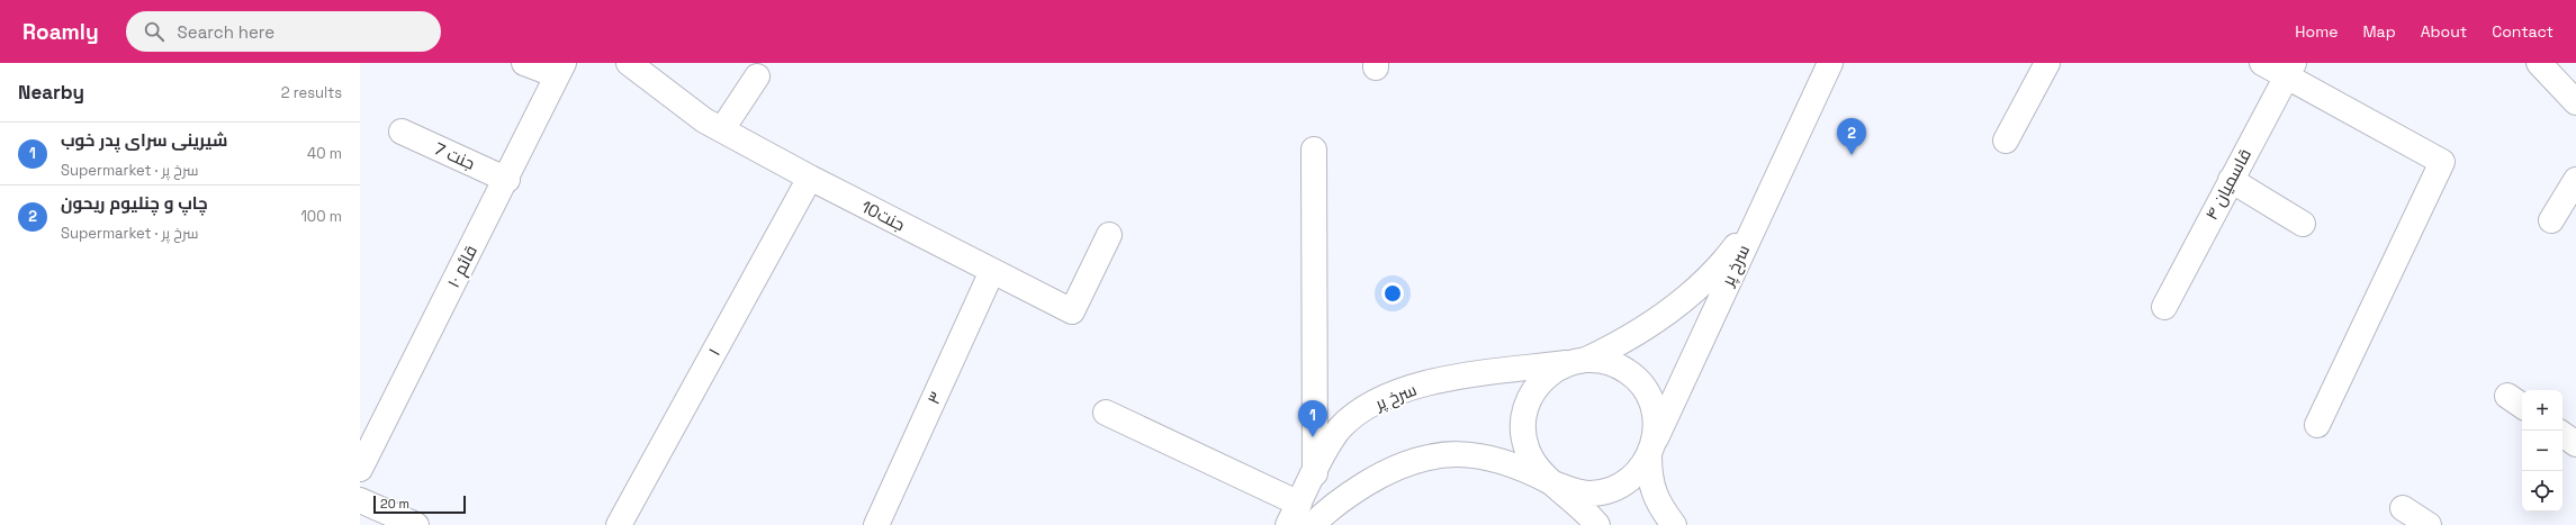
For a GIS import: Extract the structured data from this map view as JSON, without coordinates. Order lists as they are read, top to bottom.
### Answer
{
  "streets": {
    "street": [
      "جنت 7",
      "قاسمیان ۴",
      "جنت10",
      "سرخ پر",
      "قائم ۱۰",
      "۱",
      "۳"
    ]
  },
  "crossings": [
    ["جنت 7", "قائم ۱۰"],
    ["جنت10", "۱"],
    ["جنت10", "۳"]
  ],
  "scale_bar": "20 m",
  "page": {
    "header": "Roamly",
    "search": "Search here",
    "nav": [
      "Home",
      "Map",
      "About",
      "Contact"
    ],
    "heading": ["Nearby", "2 results"],
    "pins": ["2", "1"],
    "list": [
      {
        "mark": "1",
        "name": "شیرینی سرای پدر خوب",
        "note": "Supermarket · سرخ پر",
        "value": "40 m"
      },
      {
        "mark": "2",
        "name": "چاپ و چنلیوم ریحون",
        "note": "Supermarket · سرخ پر",
        "value": "100 m"
      }
    ],
    "map_buttons": ["+", "−"],
    "scale": "20 m"
  }
}
